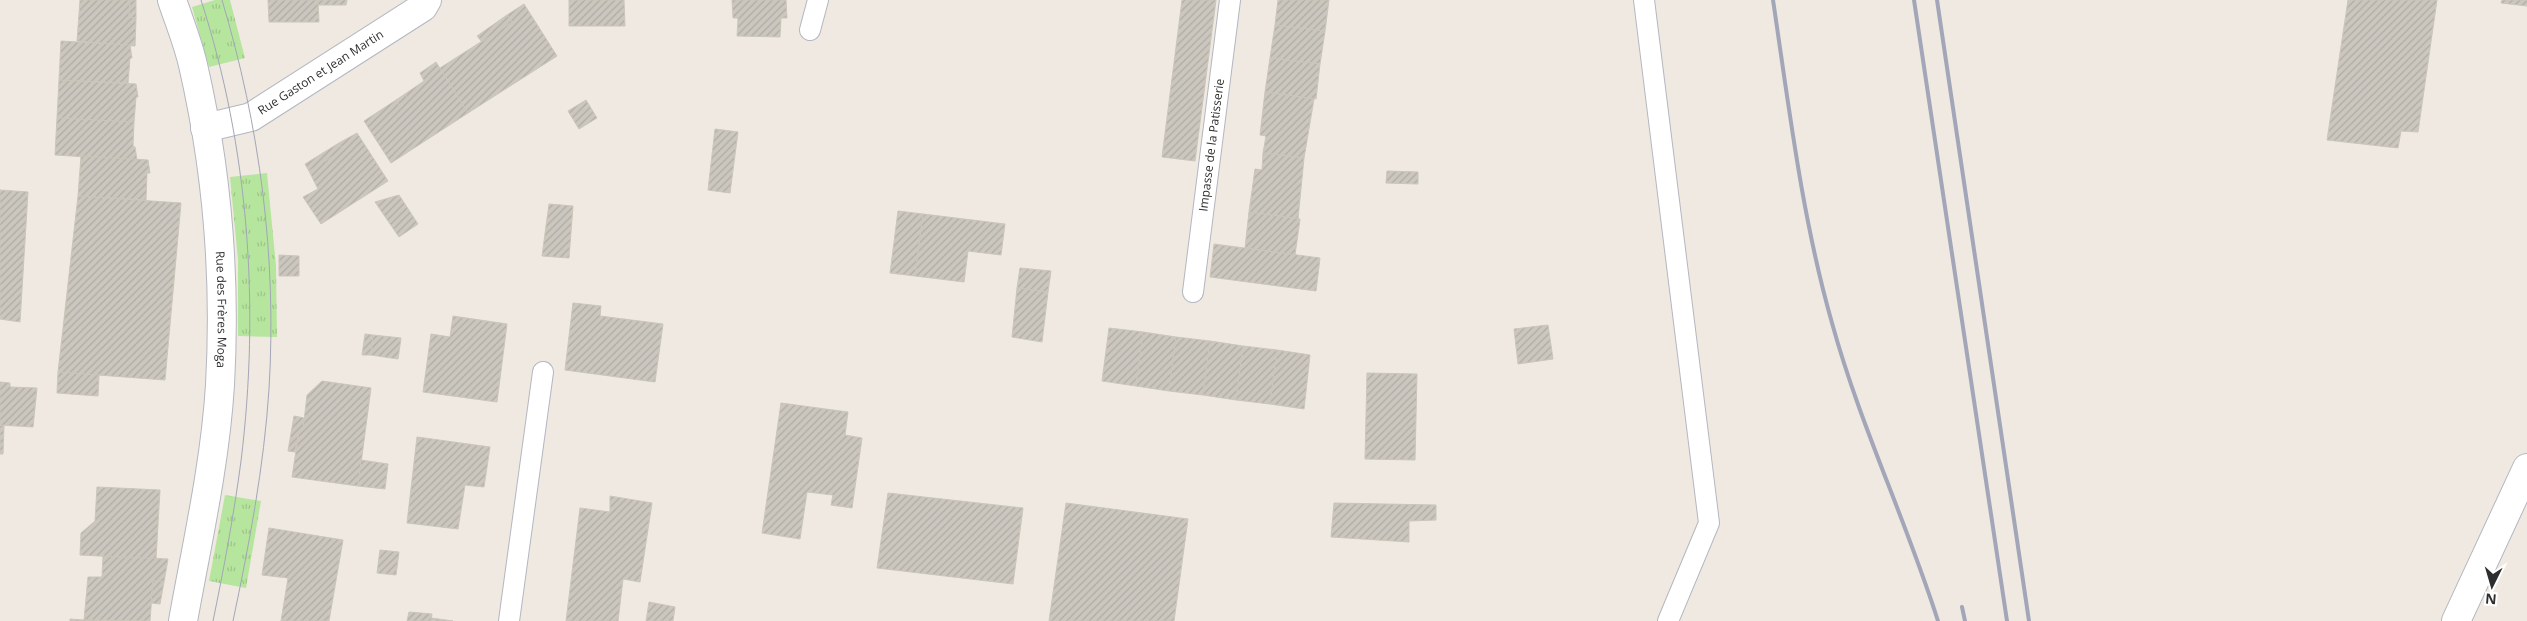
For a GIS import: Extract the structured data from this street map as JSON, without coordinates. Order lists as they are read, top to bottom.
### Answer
{
  "streets": {
    "street": ["Rue Gaston et Jean Martin", "Rue des Frères Moga"],
    "lane": ["Impasse de la Patisserie"]
  },
  "crossings": [
    ["Rue Gaston et Jean Martin", "Rue des Frères Moga"]
  ],
  "north": "bottom"
}
